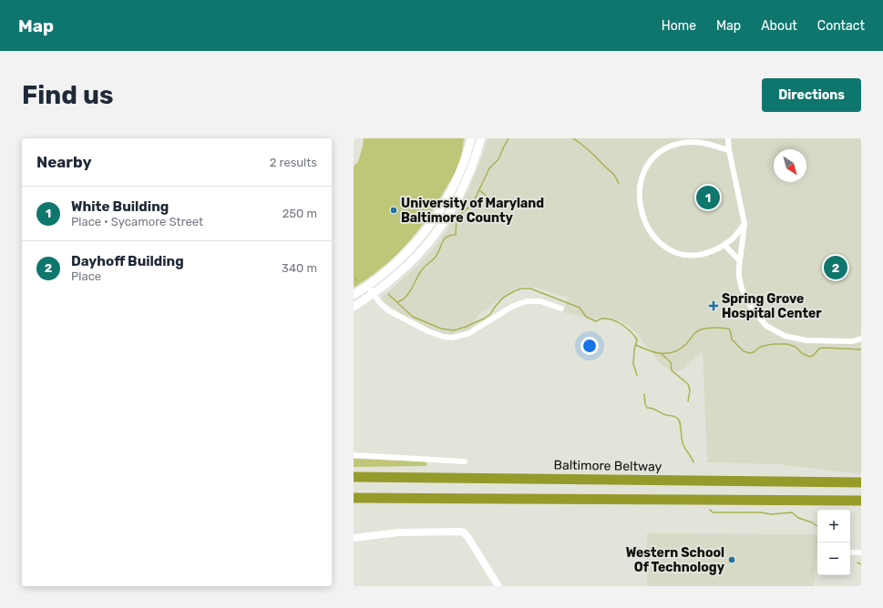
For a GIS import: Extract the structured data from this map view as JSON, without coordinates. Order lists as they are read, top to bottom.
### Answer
{
  "streets": {
    "highway": ["Baltimore Beltway"]
  },
  "places": {
    "other": ["University of Maryland Baltimore County", "Western School Of Technology"],
    "health": ["Spring Grove Hospital Center"]
  },
  "north": "bottom right",
  "page": {
    "header": "Map",
    "nav": [
      "Home",
      "Map",
      "About",
      "Contact"
    ],
    "buttons": "Directions",
    "title": "Find us",
    "heading": ["Nearby", "2 results"],
    "pins": ["1", "2"],
    "list": [
      {
        "mark": "1",
        "name": "White Building",
        "note": "Place · Sycamore Street",
        "value": "250 m"
      },
      {
        "mark": "2",
        "name": "Dayhoff Building",
        "note": "Place",
        "value": "340 m"
      }
    ],
    "map_buttons": ["+", "−"]
  }
}
